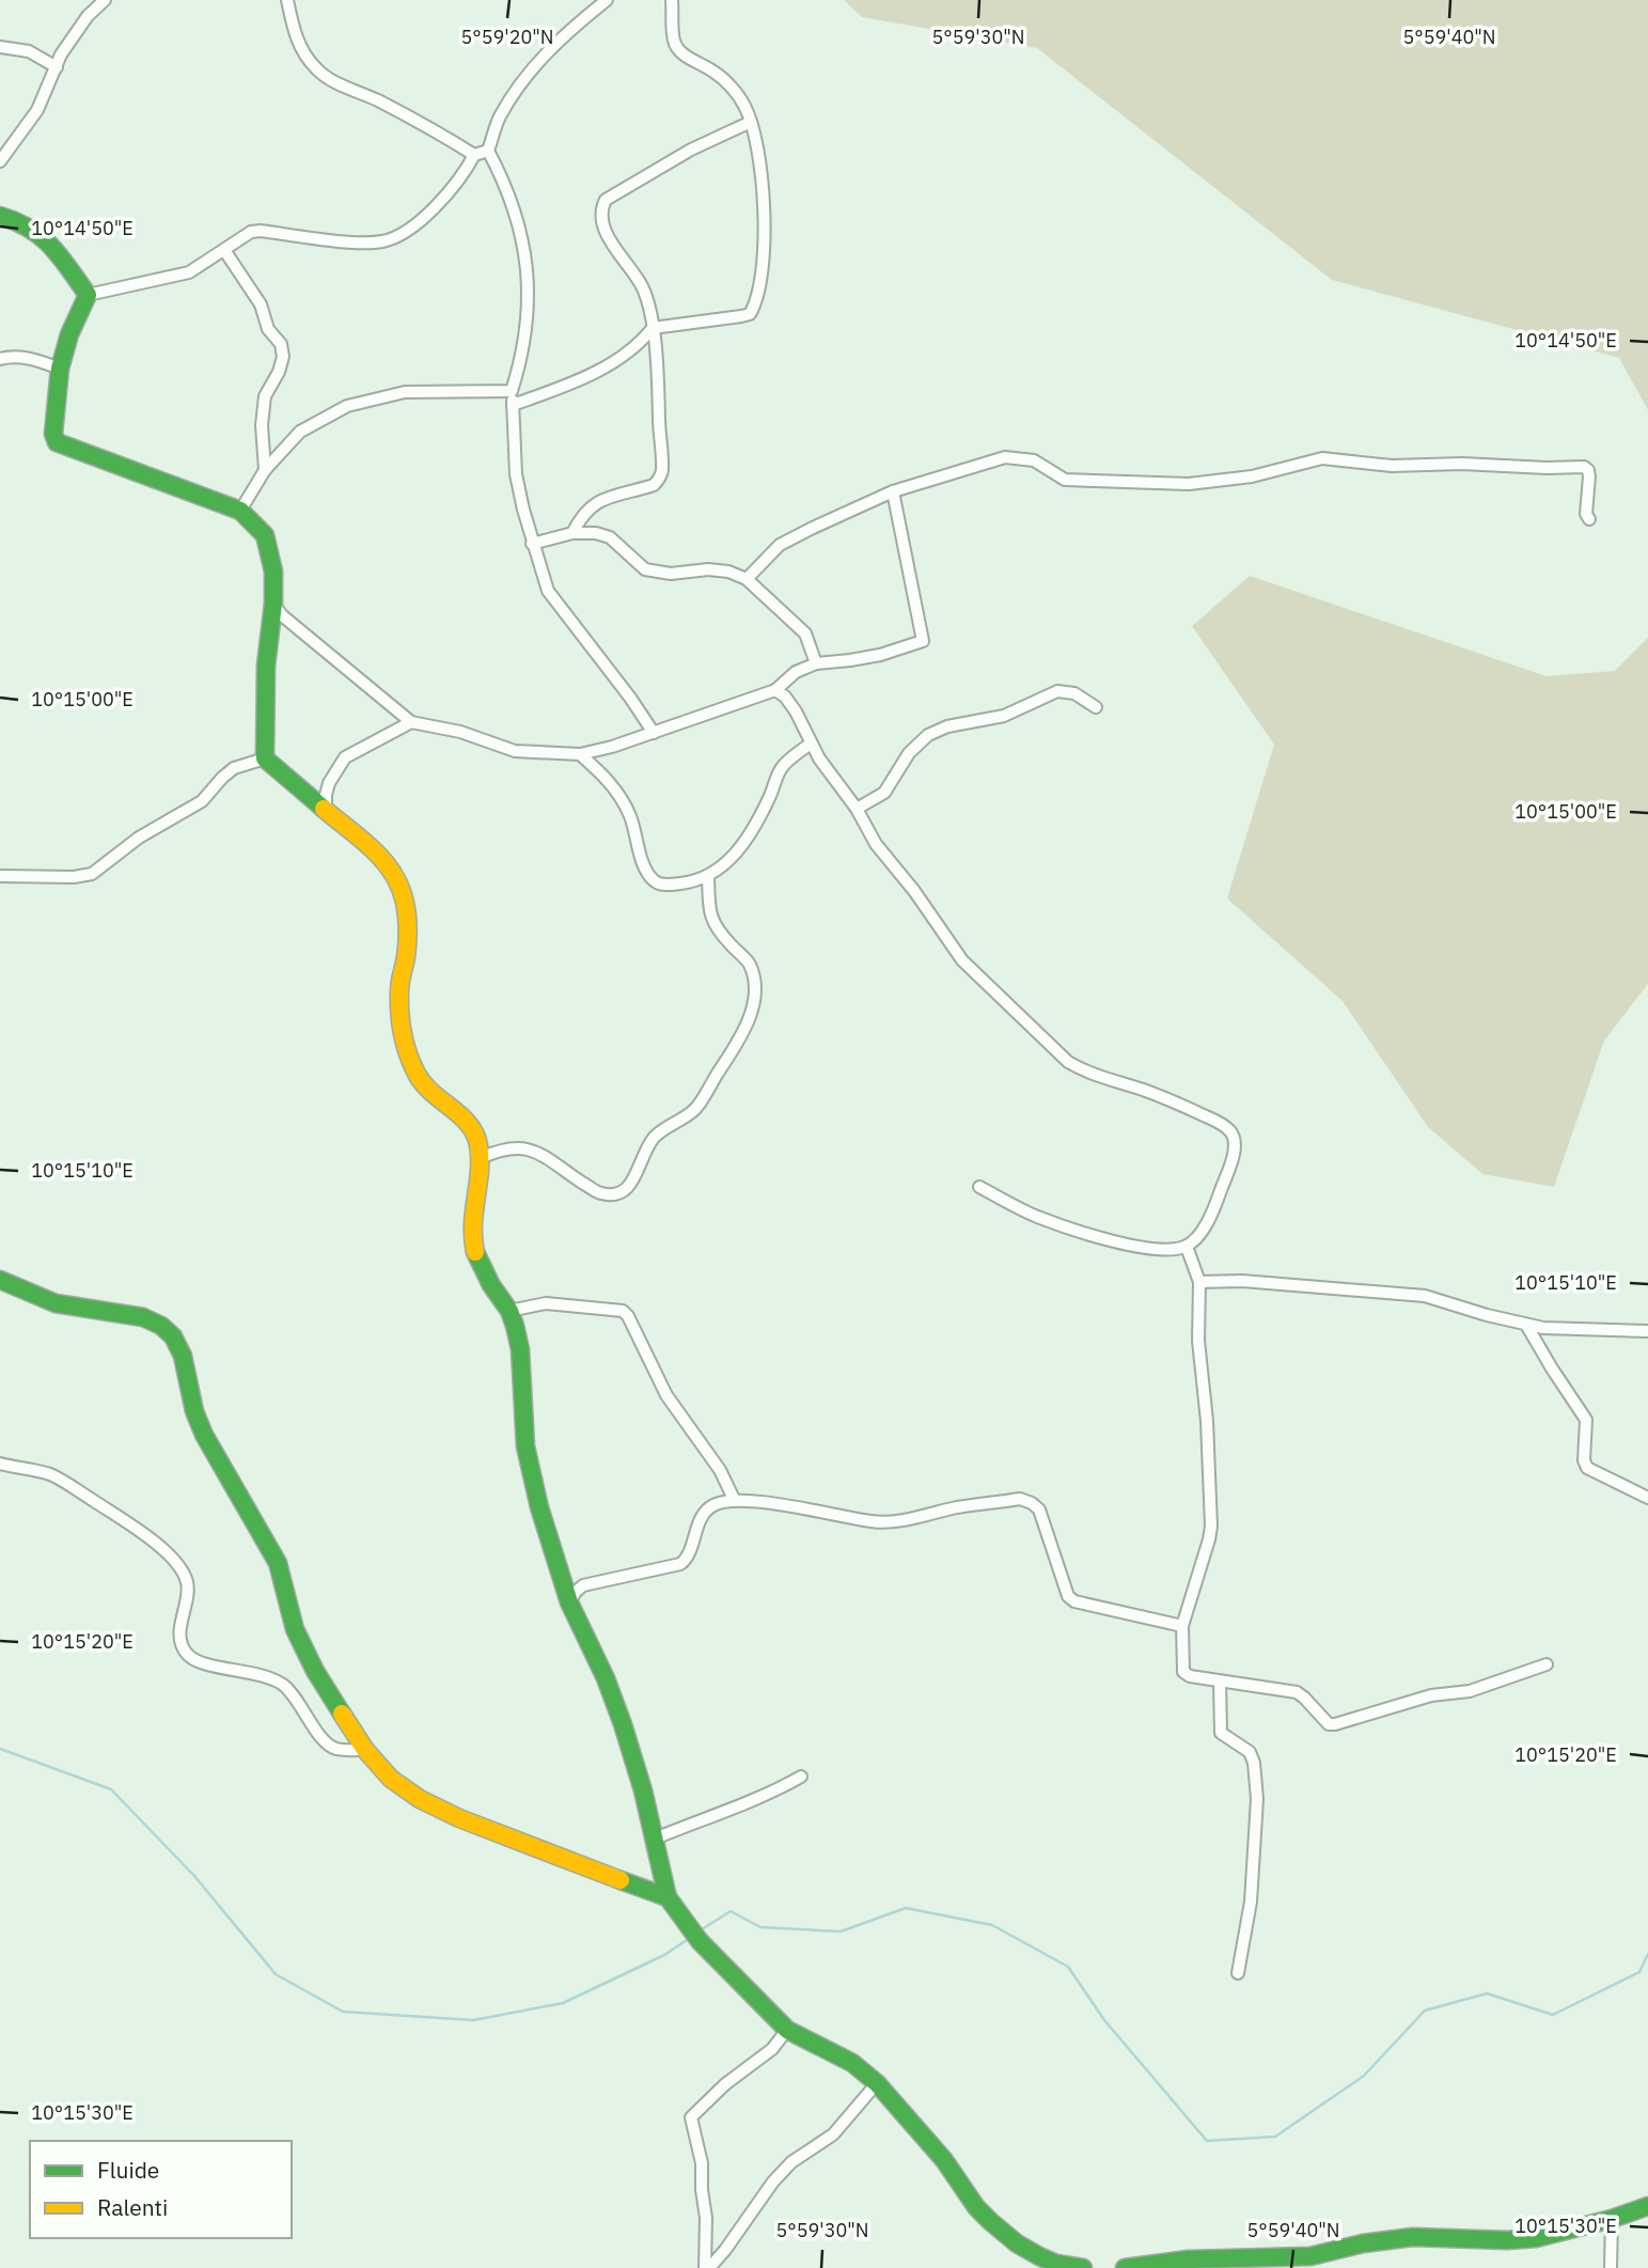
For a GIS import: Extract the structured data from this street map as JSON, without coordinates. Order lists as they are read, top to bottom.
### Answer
{
  "legend": ["Fluide", "Ralenti"],
  "coordinates": [
    "5°59'20\"N",
    "5°59'30\"N",
    "5°59'40\"N",
    "10°14'50\"E",
    "10°15'00\"E",
    "10°15'10\"E",
    "10°15'20\"E",
    "10°15'30\"E"
  ]
}
